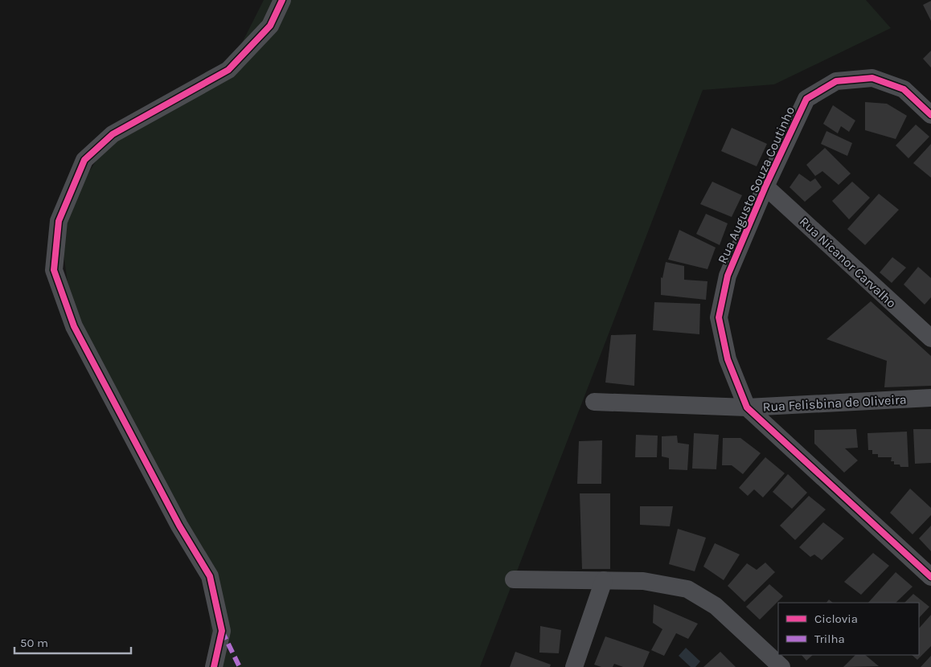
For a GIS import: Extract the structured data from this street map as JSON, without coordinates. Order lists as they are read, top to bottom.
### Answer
{
  "streets": {
    "street": ["Rua Augusto Souza Coutinho", "Rua Nicanor Carvalho", "Rua Felisbina de Oliveira"]
  },
  "crossings": [
    ["Rua Augusto Souza Coutinho", "Rua Nicanor Carvalho"],
    ["Rua Augusto Souza Coutinho", "Rua Felisbina de Oliveira"]
  ],
  "legend": ["Ciclovia", "Trilha"],
  "scale_bar": "50 m"
}
